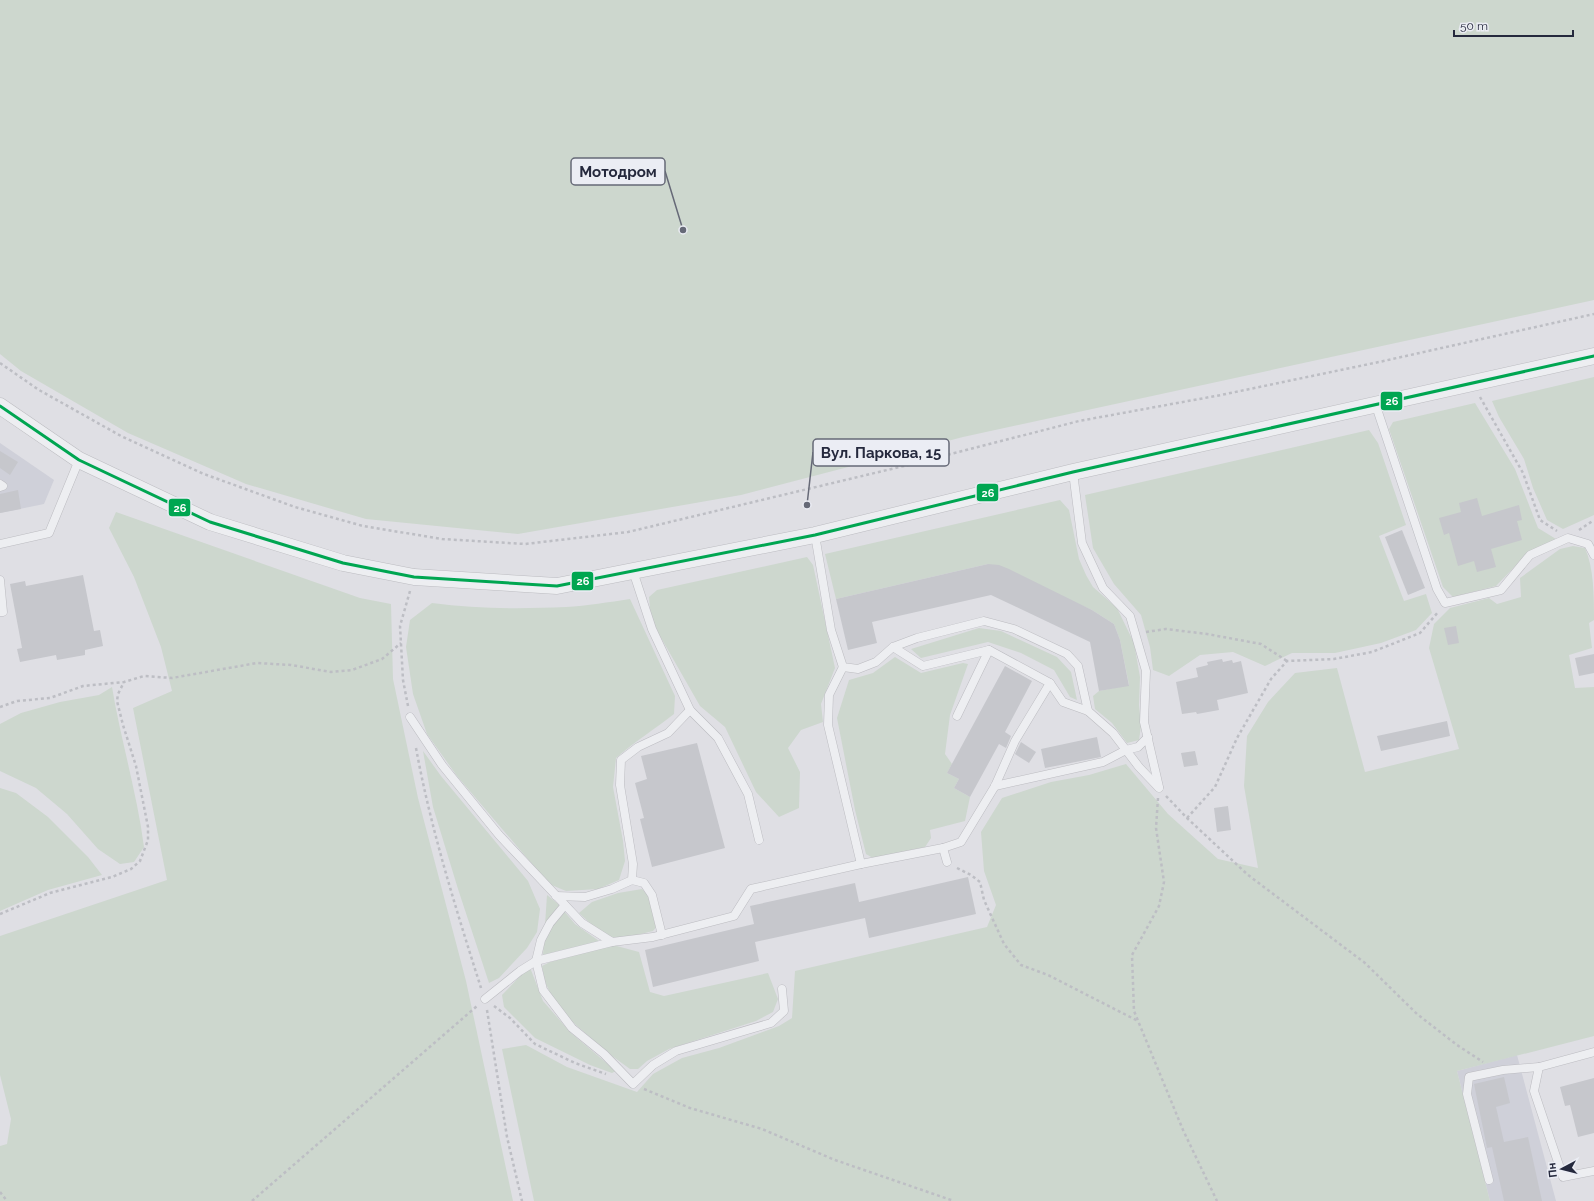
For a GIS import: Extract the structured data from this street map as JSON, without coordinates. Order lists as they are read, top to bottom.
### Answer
{
  "places": ["Мотодром", "Вул. Паркова, 15"],
  "lines": ["transit line 26"],
  "scale_bar": "50 m",
  "north": "left"
}
